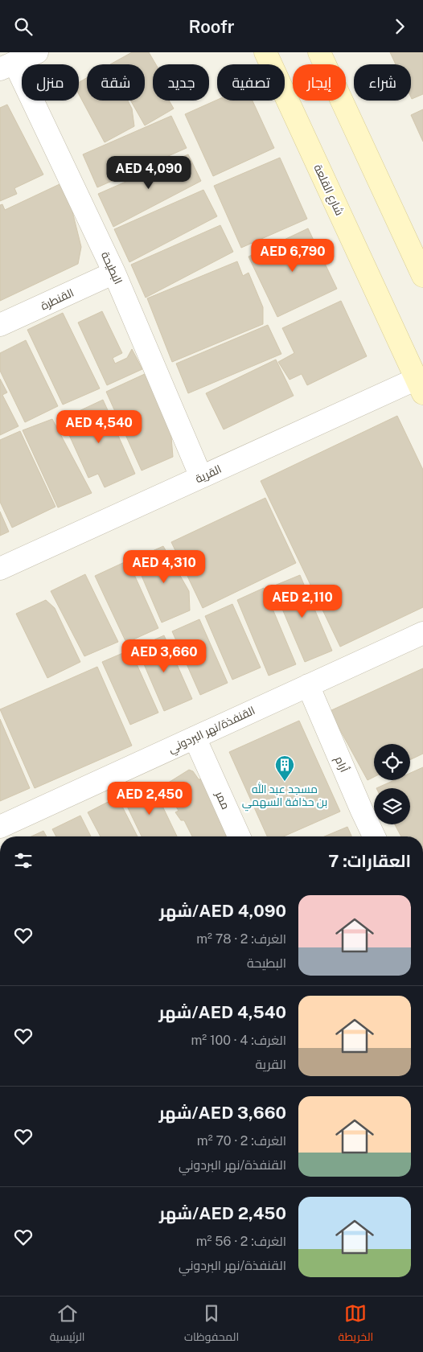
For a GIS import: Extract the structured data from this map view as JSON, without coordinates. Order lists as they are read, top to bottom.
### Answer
{
  "streets": {
    "street": [
      "شارع القلعة",
      "البطيحة",
      "القنطرة",
      "القرية",
      "القنفذة/نهر البردوني",
      "أرام",
      "ممر"
    ]
  },
  "crossings": [
    ["شارع القلعة", "القرية"],
    ["البطيحة", "القنطرة"],
    ["البطيحة", "القرية"],
    ["القنفذة/نهر البردوني", "أرام"],
    ["القنفذة/نهر البردوني", "ممر"]
  ],
  "places": {
    "building": ["مسجد عبد الله بن حذافة السهمي"]
  },
  "page": {
    "header": "Roofr",
    "chip": [
      "شراء",
      "إيجار",
      "تصفية",
      "جديد",
      "شقة",
      "منزل"
    ],
    "price": [
      "AED 4,090",
      "AED 6,790",
      "AED 4,540",
      "AED 4,310",
      "AED 2,110",
      "AED 3,660",
      "AED 2,450"
    ],
    "heading": "العقارات: 7",
    "list": [
      {
        "name": "AED 4,090/شهر",
        "note": "الغرف: 2 · 78 m² · البطيحة"
      },
      {
        "name": "AED 4,540/شهر",
        "note": "الغرف: 4 · 100 m² · القرية"
      },
      {
        "name": "AED 3,660/شهر",
        "note": "الغرف: 2 · 70 m² · القنفذة/نهر البردوني"
      },
      {
        "name": "AED 2,450/شهر",
        "note": "الغرف: 2 · 56 m² · القنفذة/نهر البردوني"
      }
    ],
    "tabs": ["الخريطة", "المحفوظات", "الرئيسية"]
  }
}
